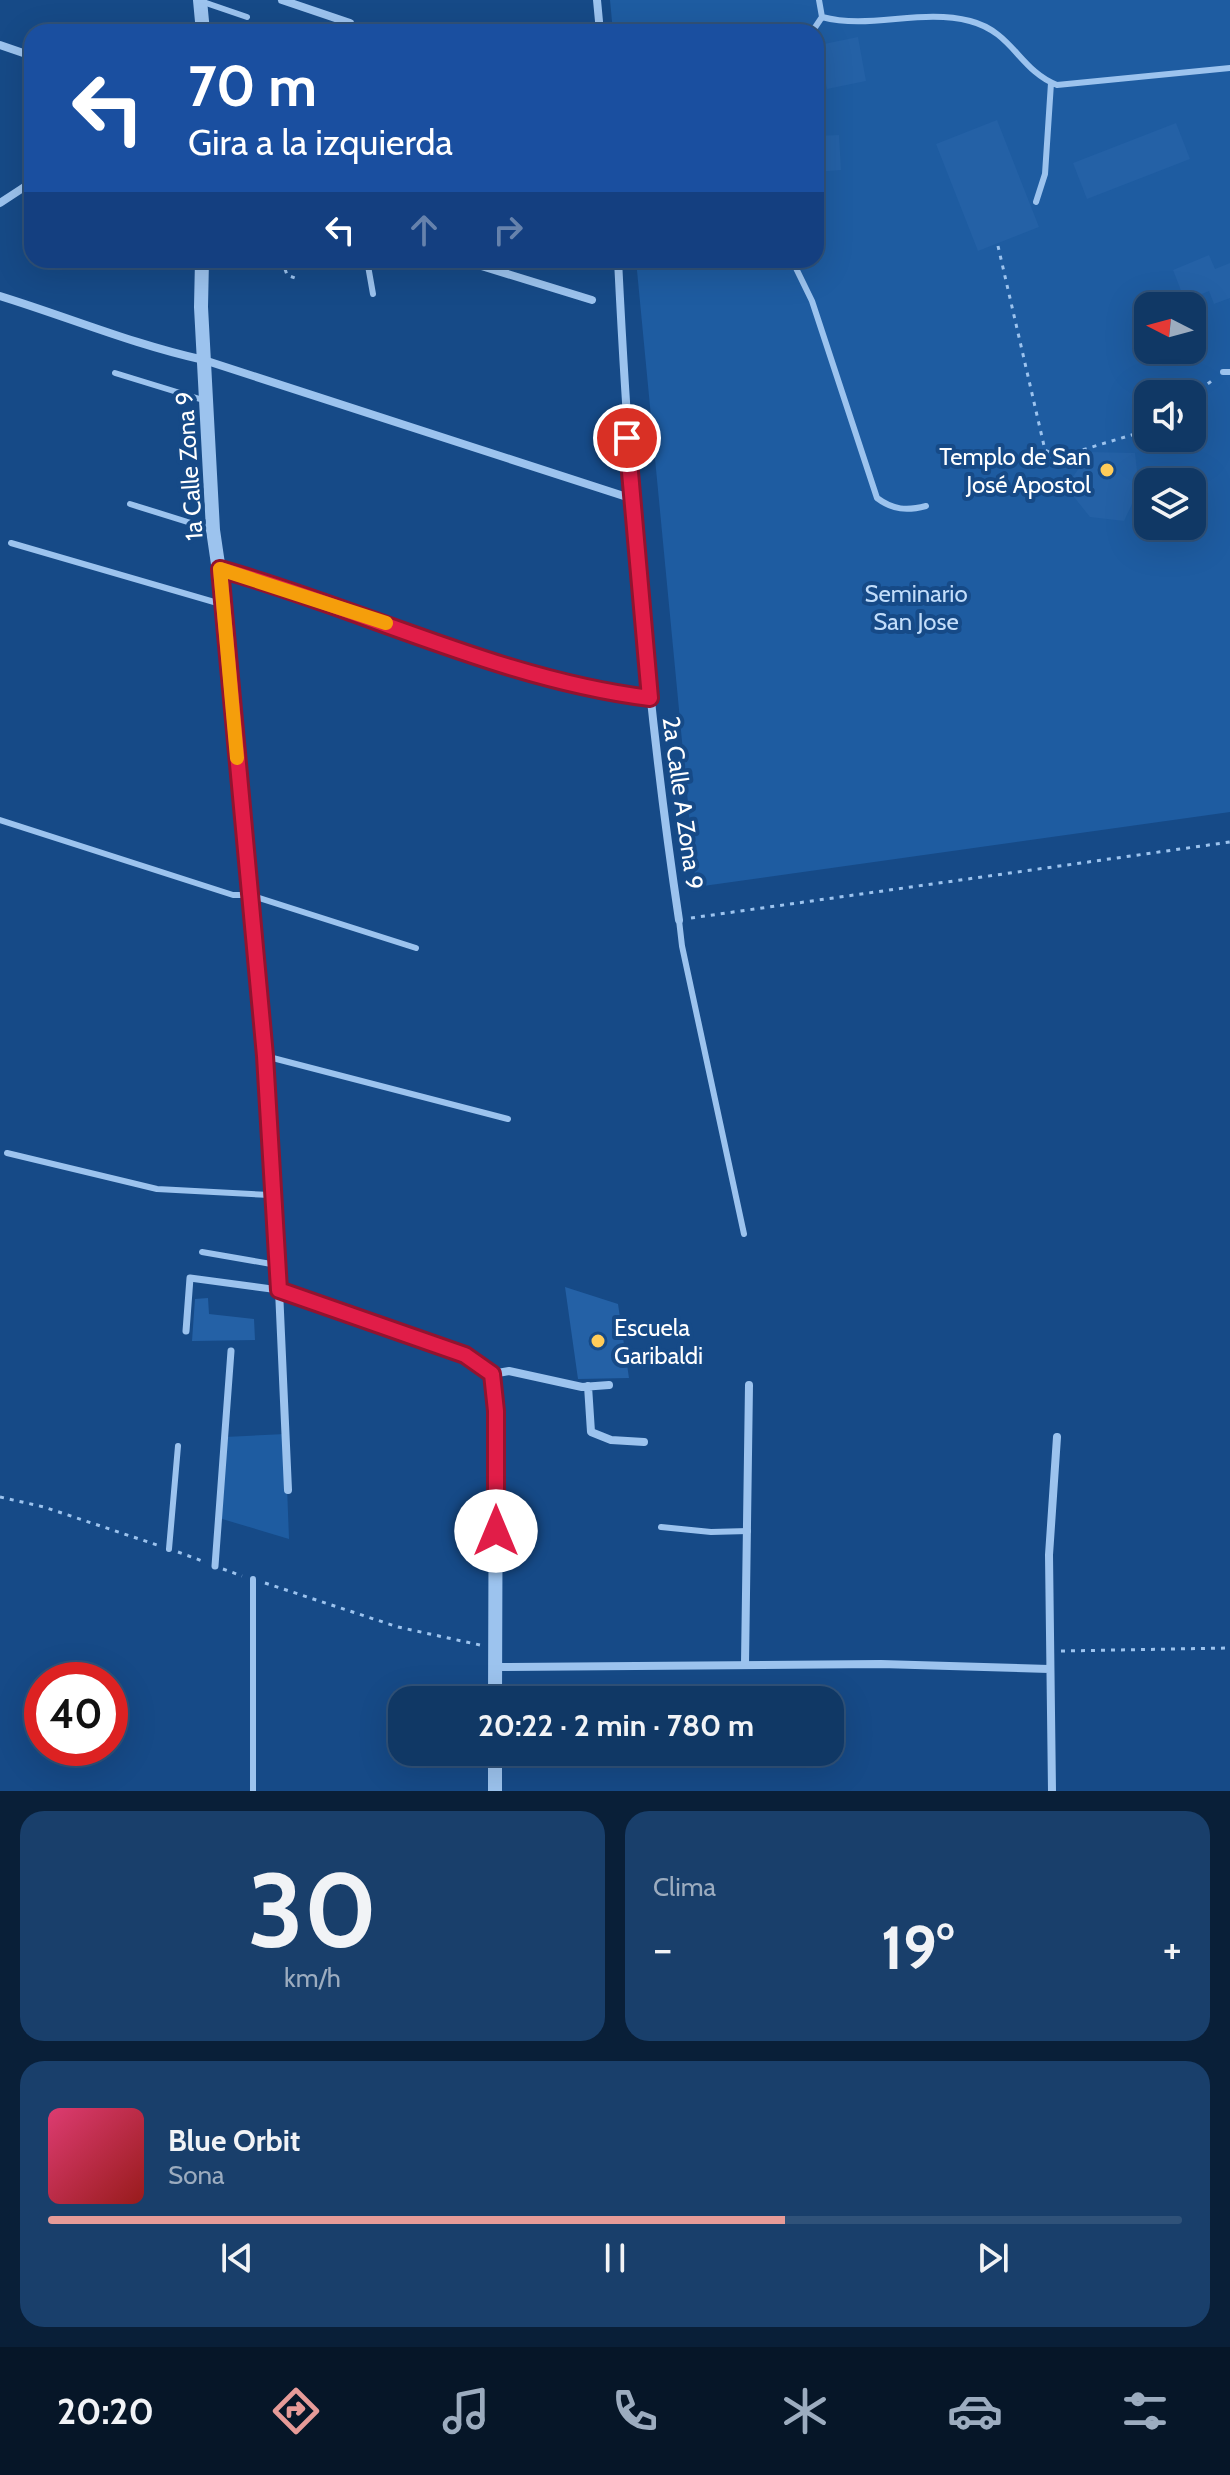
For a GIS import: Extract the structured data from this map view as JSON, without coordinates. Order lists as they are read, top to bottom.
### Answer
{
  "streets": {
    "street": ["1a Calle Zona 9", "2a Calle A Zona 9"]
  },
  "parks": ["Seminario San Jose"],
  "places": ["Templo de San José Apostol", "Escuela Garibaldi"],
  "north": "left",
  "page": {
    "turn": ["70 m", "Gira a la izquierda"],
    "limit": "40",
    "trip": "20:22 · 2 min · 780 m",
    "tile": [
      ["30", "km/h"],
      "Clima"
    ],
    "heat": ["−", "19°", "+"],
    "song": ["Blue Orbit", "Sona"],
    "tabs": "20:20"
  }
}
